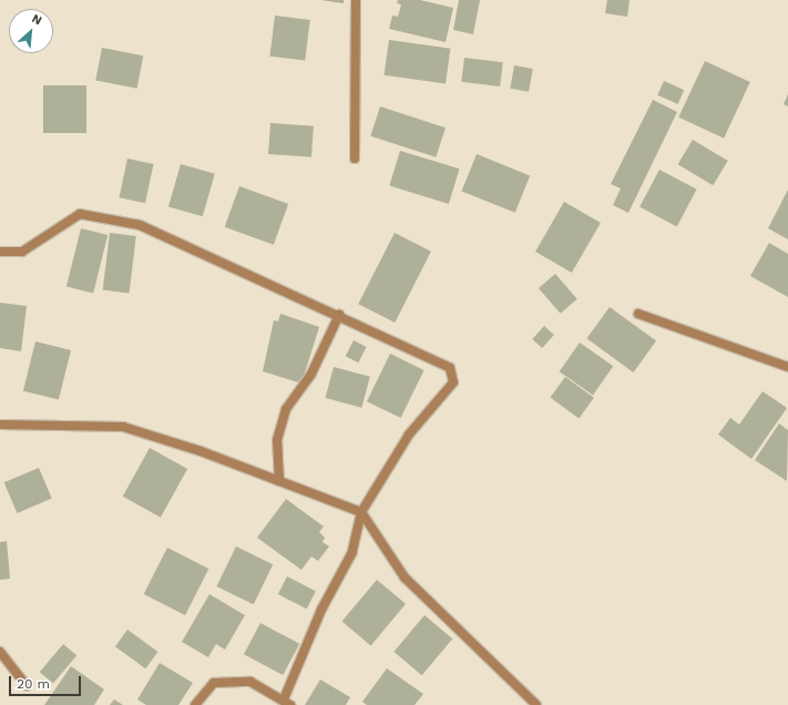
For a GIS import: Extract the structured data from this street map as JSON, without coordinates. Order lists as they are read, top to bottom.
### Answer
{
  "scale_bar": "20 m",
  "north": "top right"
}
